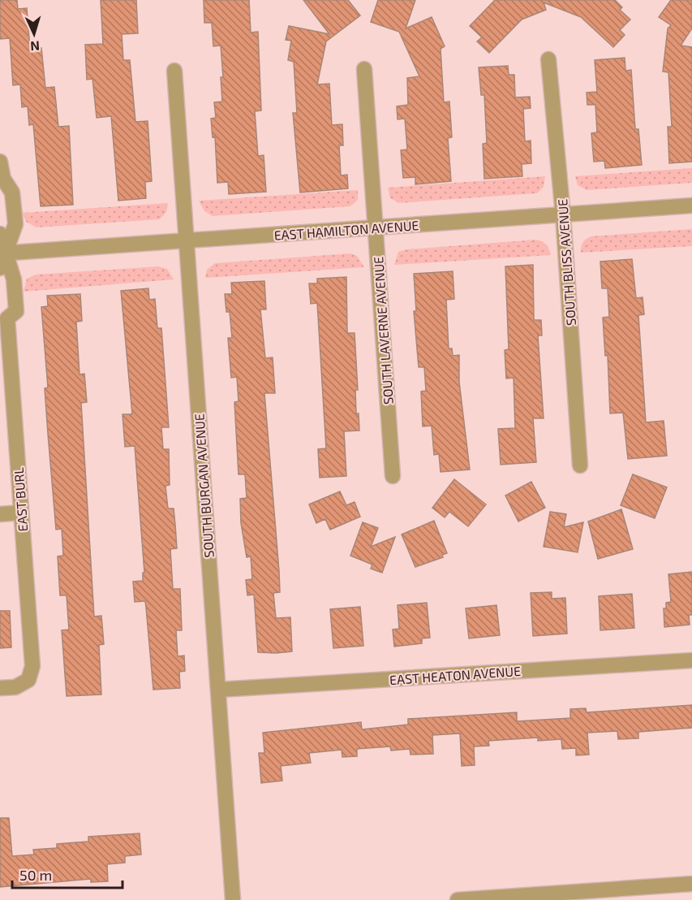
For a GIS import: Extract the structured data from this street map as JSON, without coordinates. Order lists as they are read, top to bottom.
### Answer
{
  "streets": {
    "street": [
      "EAST HAMILTON AVENUE",
      "SOUTH BLISS AVENUE",
      "SOUTH LAVERNE AVENUE",
      "SOUTH BURGAN AVENUE",
      "EAST BURL",
      "EAST HEATON AVENUE"
    ]
  },
  "crossings": [
    ["EAST HAMILTON AVENUE", "SOUTH BLISS AVENUE"],
    ["EAST HAMILTON AVENUE", "SOUTH LAVERNE AVENUE"],
    ["EAST HAMILTON AVENUE", "SOUTH BURGAN AVENUE"],
    ["EAST HAMILTON AVENUE", "EAST BURL"],
    ["SOUTH BURGAN AVENUE", "EAST HEATON AVENUE"]
  ],
  "scale_bar": "50 m",
  "north": "bottom"
}
